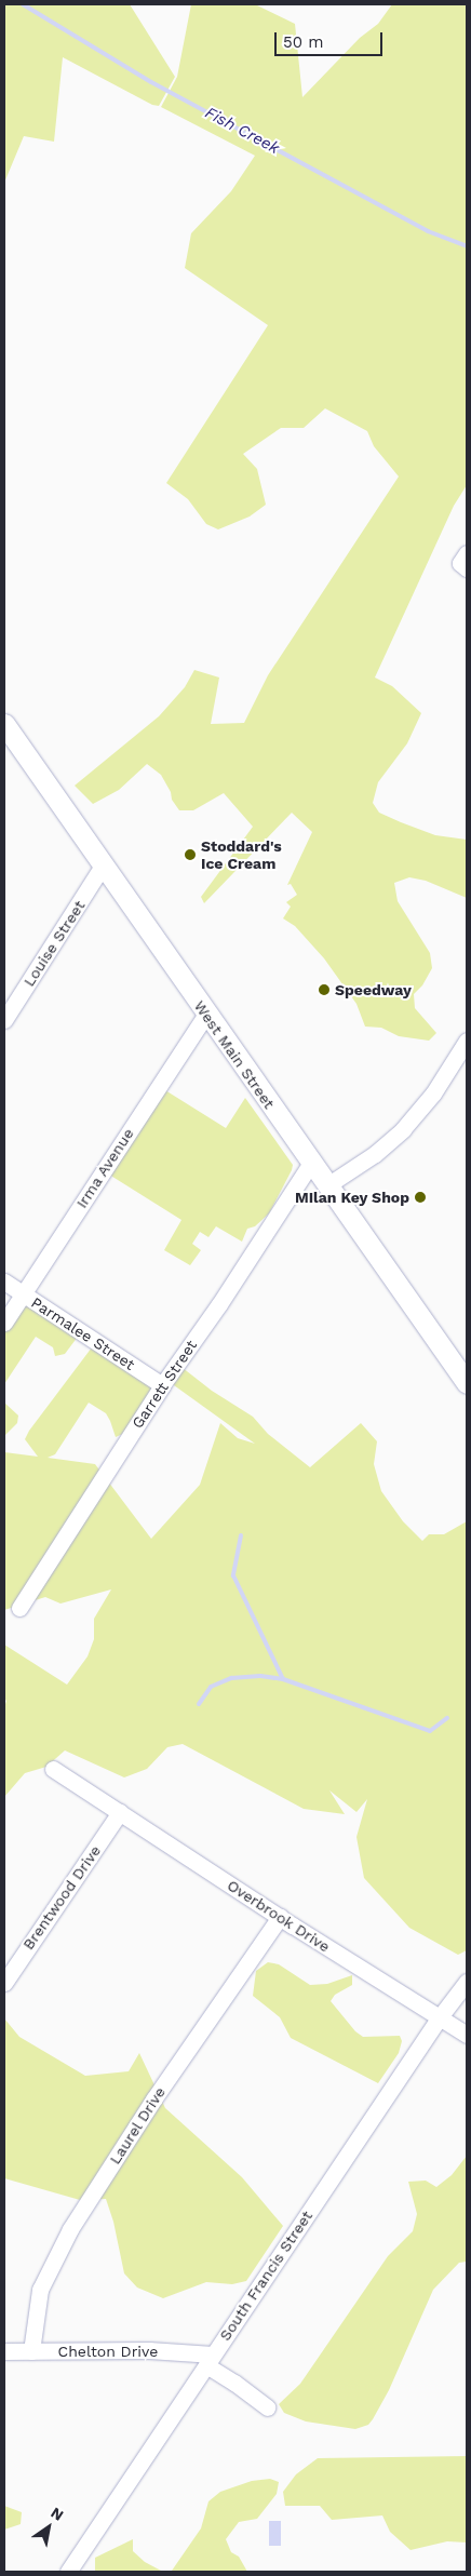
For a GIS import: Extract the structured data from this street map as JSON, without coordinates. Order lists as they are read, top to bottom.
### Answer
{
  "streets": {
    "main road": ["West Main Street"],
    "street": [
      "Louise Street",
      "Irma Avenue",
      "Parmalee Street",
      "Garrett Street",
      "Brentwood Drive",
      "Overbrook Drive",
      "Laurel Drive",
      "South Francis Street",
      "Chelton Drive"
    ]
  },
  "crossings": [
    ["Louise Street", "West Main Street"],
    ["West Main Street", "Irma Avenue"],
    ["West Main Street", "Garrett Street"],
    ["Irma Avenue", "Parmalee Street"],
    ["Parmalee Street", "Garrett Street"],
    ["Brentwood Drive", "Overbrook Drive"],
    ["Overbrook Drive", "Laurel Drive"],
    ["Overbrook Drive", "South Francis Street"],
    ["Laurel Drive", "Chelton Drive"],
    ["South Francis Street", "Chelton Drive"]
  ],
  "water": ["Fish Creek"],
  "places": ["Stoddard's Ice Cream", "Speedway", "MIlan Key Shop"],
  "scale_bar": "50 m",
  "north": "top right"
}
